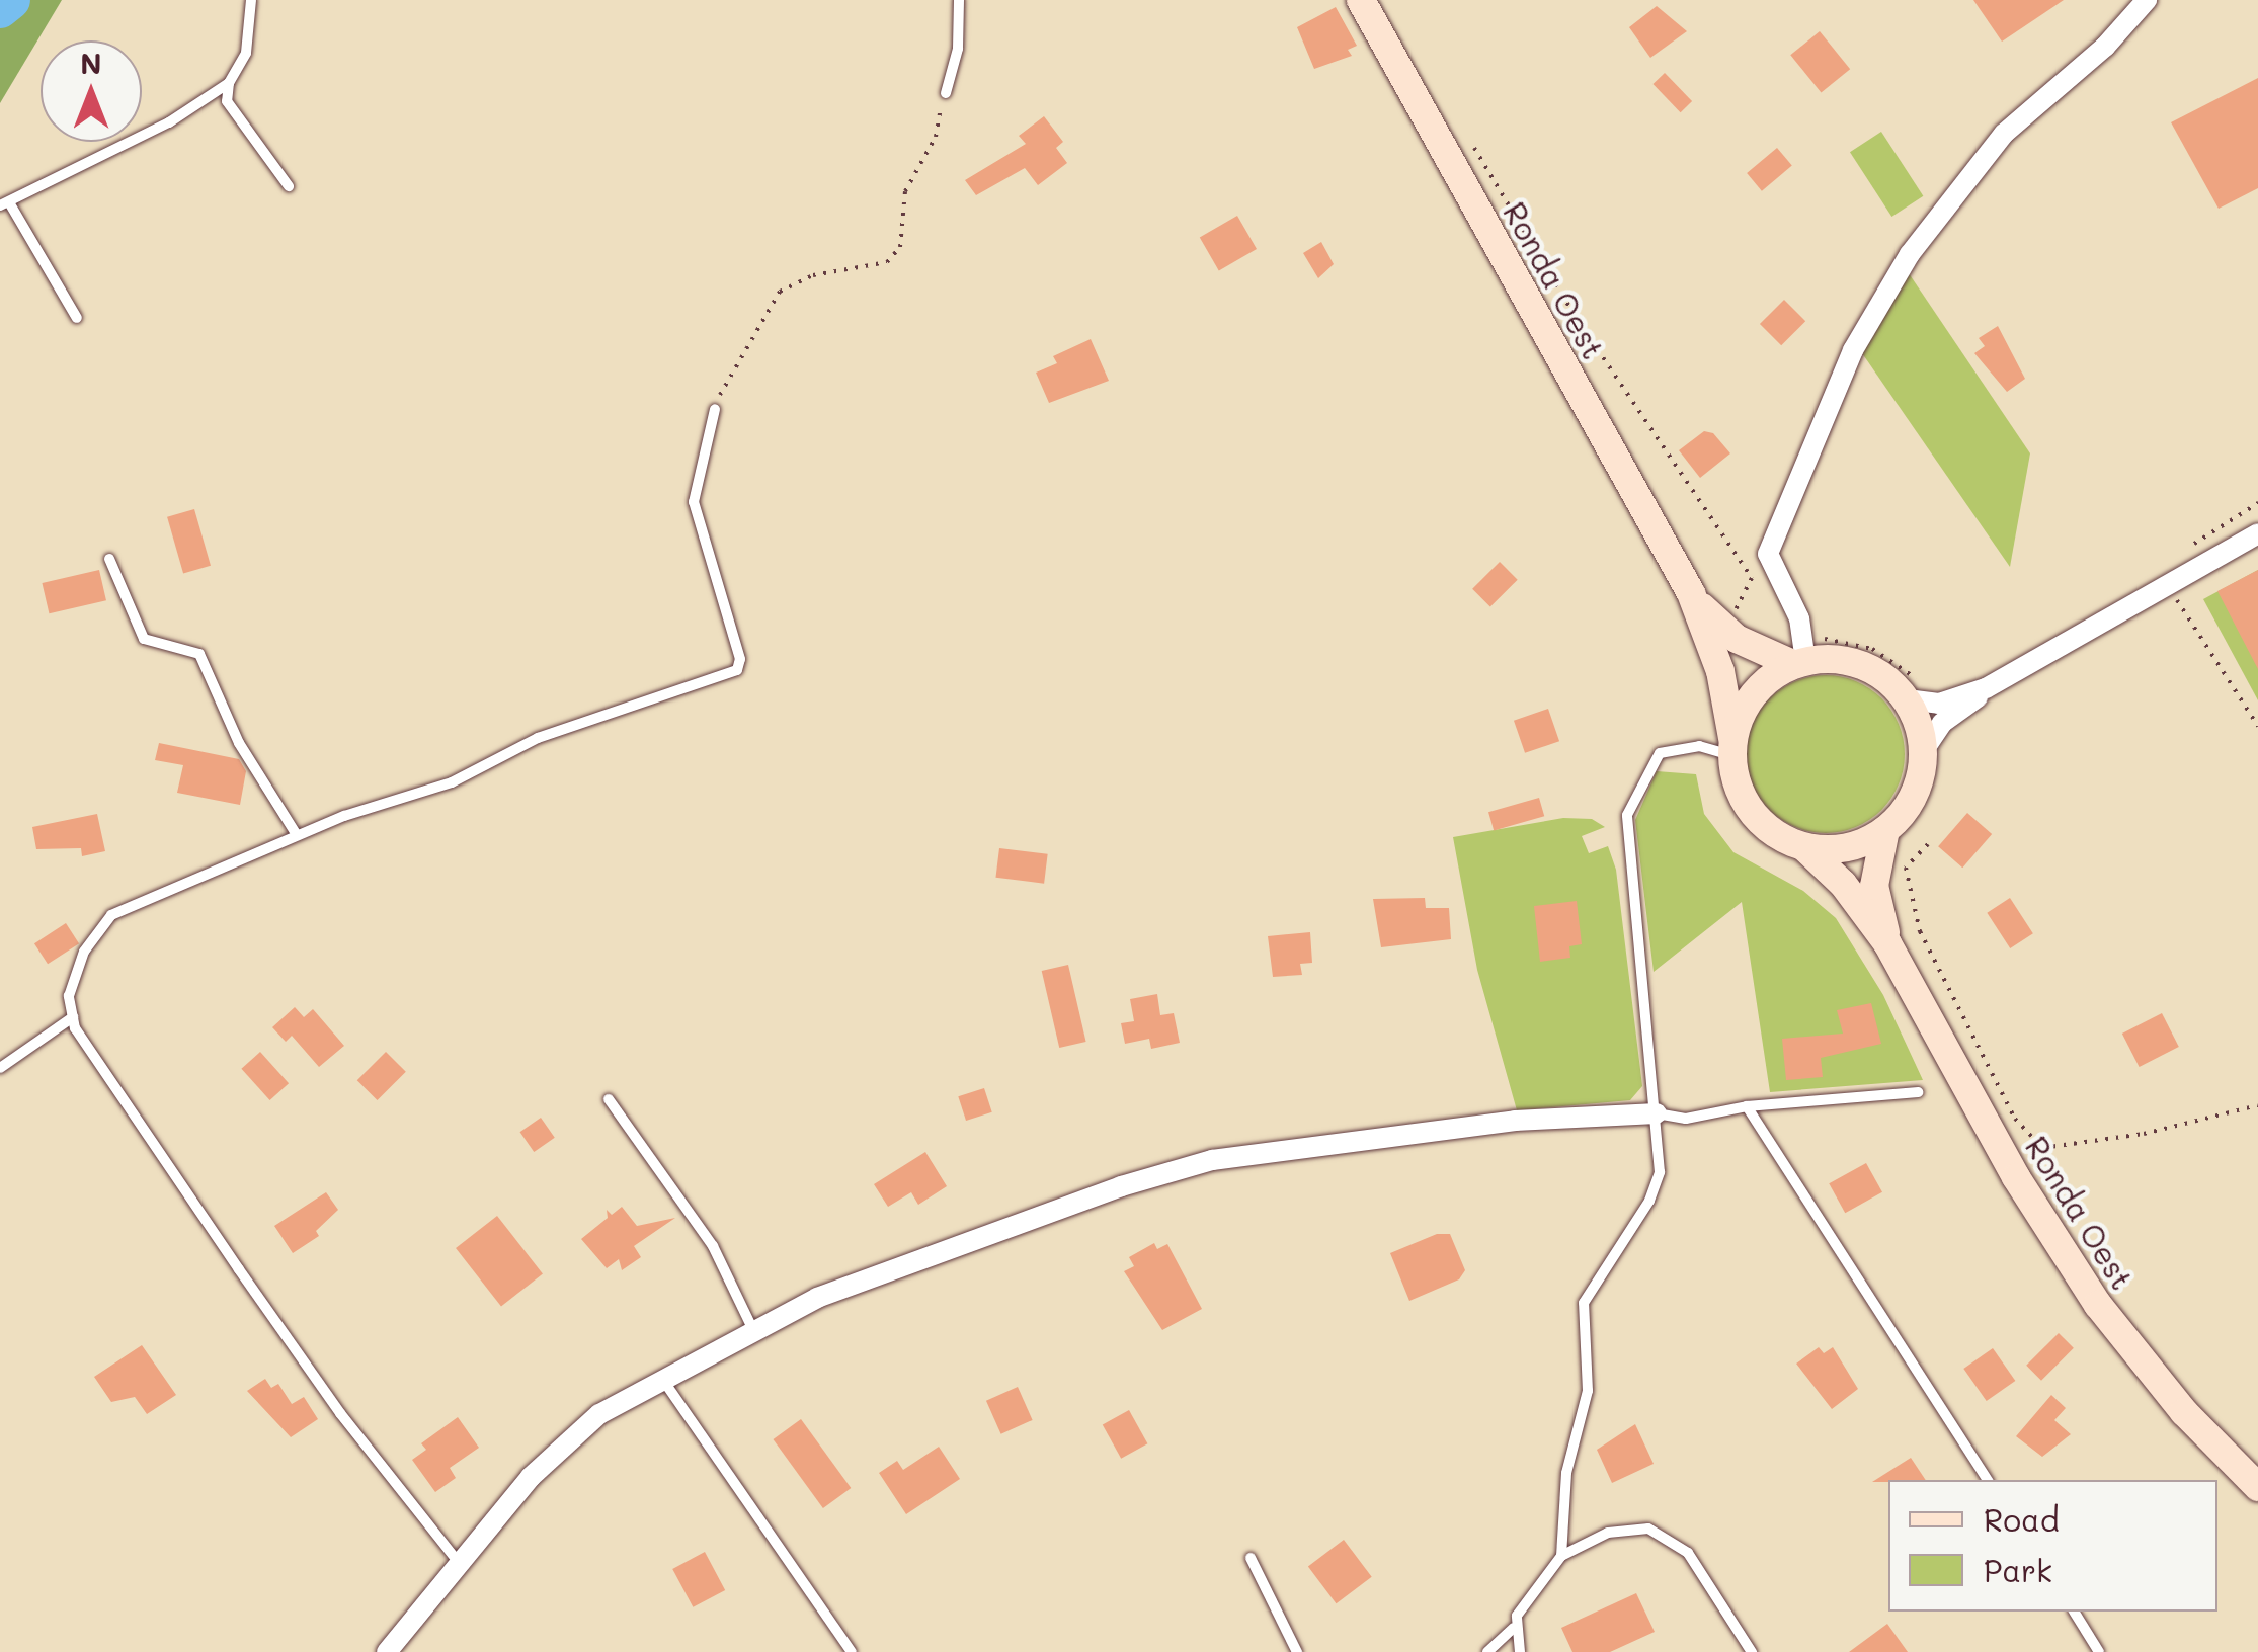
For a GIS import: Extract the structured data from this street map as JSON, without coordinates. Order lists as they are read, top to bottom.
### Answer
{
  "streets": {
    "main road": ["Ronda Oest"]
  },
  "legend": ["Road", "Park"],
  "north": "top"
}
